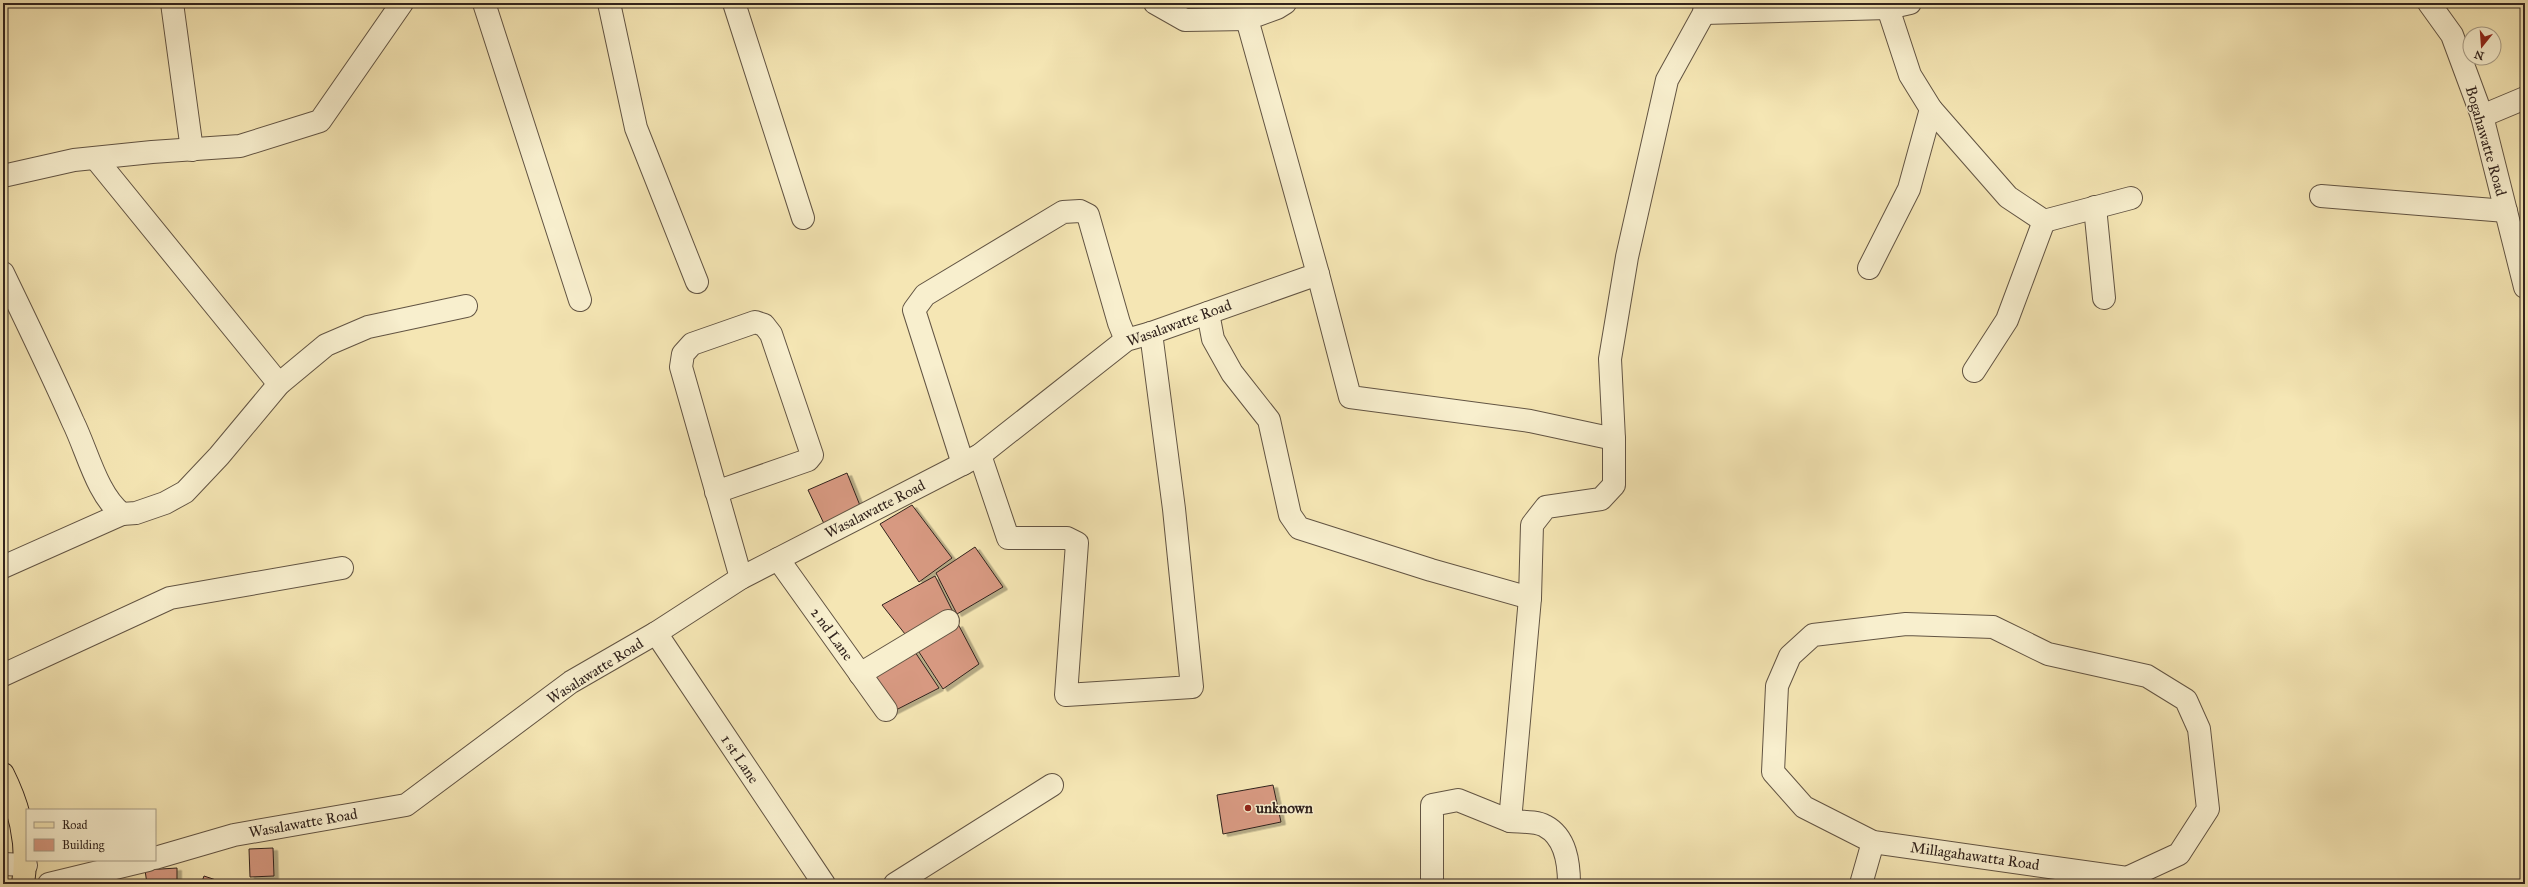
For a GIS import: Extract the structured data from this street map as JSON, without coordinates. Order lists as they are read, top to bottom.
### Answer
{
  "streets": {
    "street": [
      "Bogahawatte Road",
      "Wasalawatte Road",
      "2 nd Lane",
      "1 st Lane",
      "Millagahawatta Road"
    ]
  },
  "crossings": [
    ["Wasalawatte Road", "2 nd Lane"],
    ["Wasalawatte Road", "1 st Lane"]
  ],
  "places": ["unknown"],
  "legend": ["Road", "Building"],
  "north": "bottom"
}
